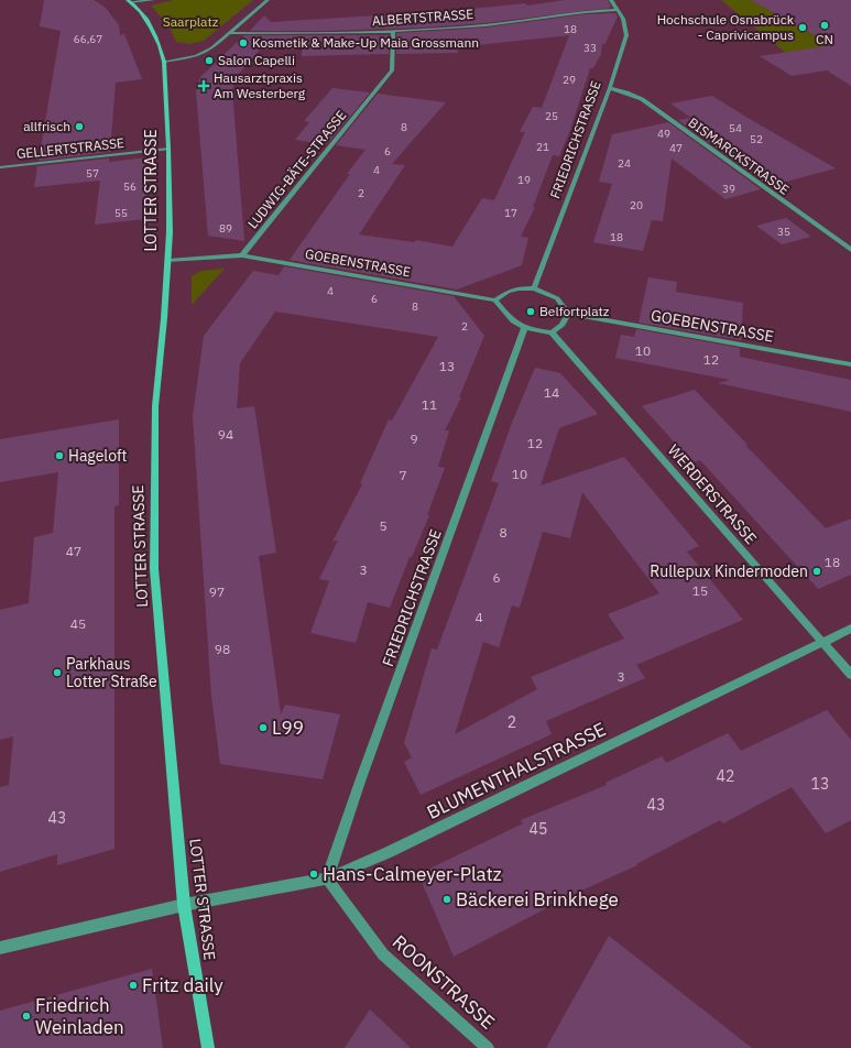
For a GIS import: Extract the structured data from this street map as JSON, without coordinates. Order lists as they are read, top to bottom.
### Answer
{
  "streets": {
    "street": [
      "ALBERTSTRASSE",
      "FRIEDRICHSTRASSE",
      "GELLERTSTRASSE",
      "BISMARCKSTRASSE",
      "LUDWIG-BÄTE-STRASSE",
      "LOTTER STRASSE",
      "GOEBENSTRASSE",
      "WERDERSTRASSE",
      "BLUMENTHALSTRASSE",
      "ROONSTRASSE"
    ]
  },
  "crossings": [
    ["ALBERTSTRASSE", "FRIEDRICHSTRASSE"],
    ["ALBERTSTRASSE", "LUDWIG-BÄTE-STRASSE"],
    ["FRIEDRICHSTRASSE", "BISMARCKSTRASSE"],
    ["FRIEDRICHSTRASSE", "BLUMENTHALSTRASSE"],
    ["FRIEDRICHSTRASSE", "ROONSTRASSE"],
    ["GELLERTSTRASSE", "LOTTER STRASSE"],
    ["LUDWIG-BÄTE-STRASSE", "GOEBENSTRASSE"],
    ["LOTTER STRASSE", "BLUMENTHALSTRASSE"],
    ["WERDERSTRASSE", "BLUMENTHALSTRASSE"],
    ["BLUMENTHALSTRASSE", "ROONSTRASSE"]
  ],
  "parks": ["Saarplatz"],
  "places": {
    "other": [
      "CN",
      "Hochschule Osnabrück - Caprivicampus",
      "Kosmetik & Make-Up Maia Grossmann",
      "Salon Capelli",
      "allfrisch",
      "Belfortplatz",
      "Hageloft",
      "Rullepux Kindermoden",
      "Parkhaus Lotter Straße",
      "L99",
      "Hans-Calmeyer-Platz",
      "Bäckerei Brinkhege",
      "Fritz daily",
      "Friedrich Weinladen"
    ],
    "health": ["Hausarztpraxis Am Westerberg"]
  },
  "house_numbers": [
    "18",
    "66,67",
    "33",
    "29",
    "25",
    "8",
    "54",
    "49",
    "52",
    "21",
    "47",
    "6",
    "24",
    "4",
    "57",
    "19",
    "56",
    "39",
    "2",
    "20",
    "55",
    "17",
    "89",
    "35",
    "18",
    "4",
    "6",
    "8",
    "2",
    "10",
    "12",
    "13",
    "14",
    "11",
    "94",
    "9",
    "12",
    "10",
    "7",
    "5",
    "8",
    "47",
    "18",
    "3",
    "6",
    "15",
    "97",
    "4",
    "45",
    "98",
    "3",
    "2",
    "42",
    "13",
    "43",
    "43",
    "45"
  ]
}
